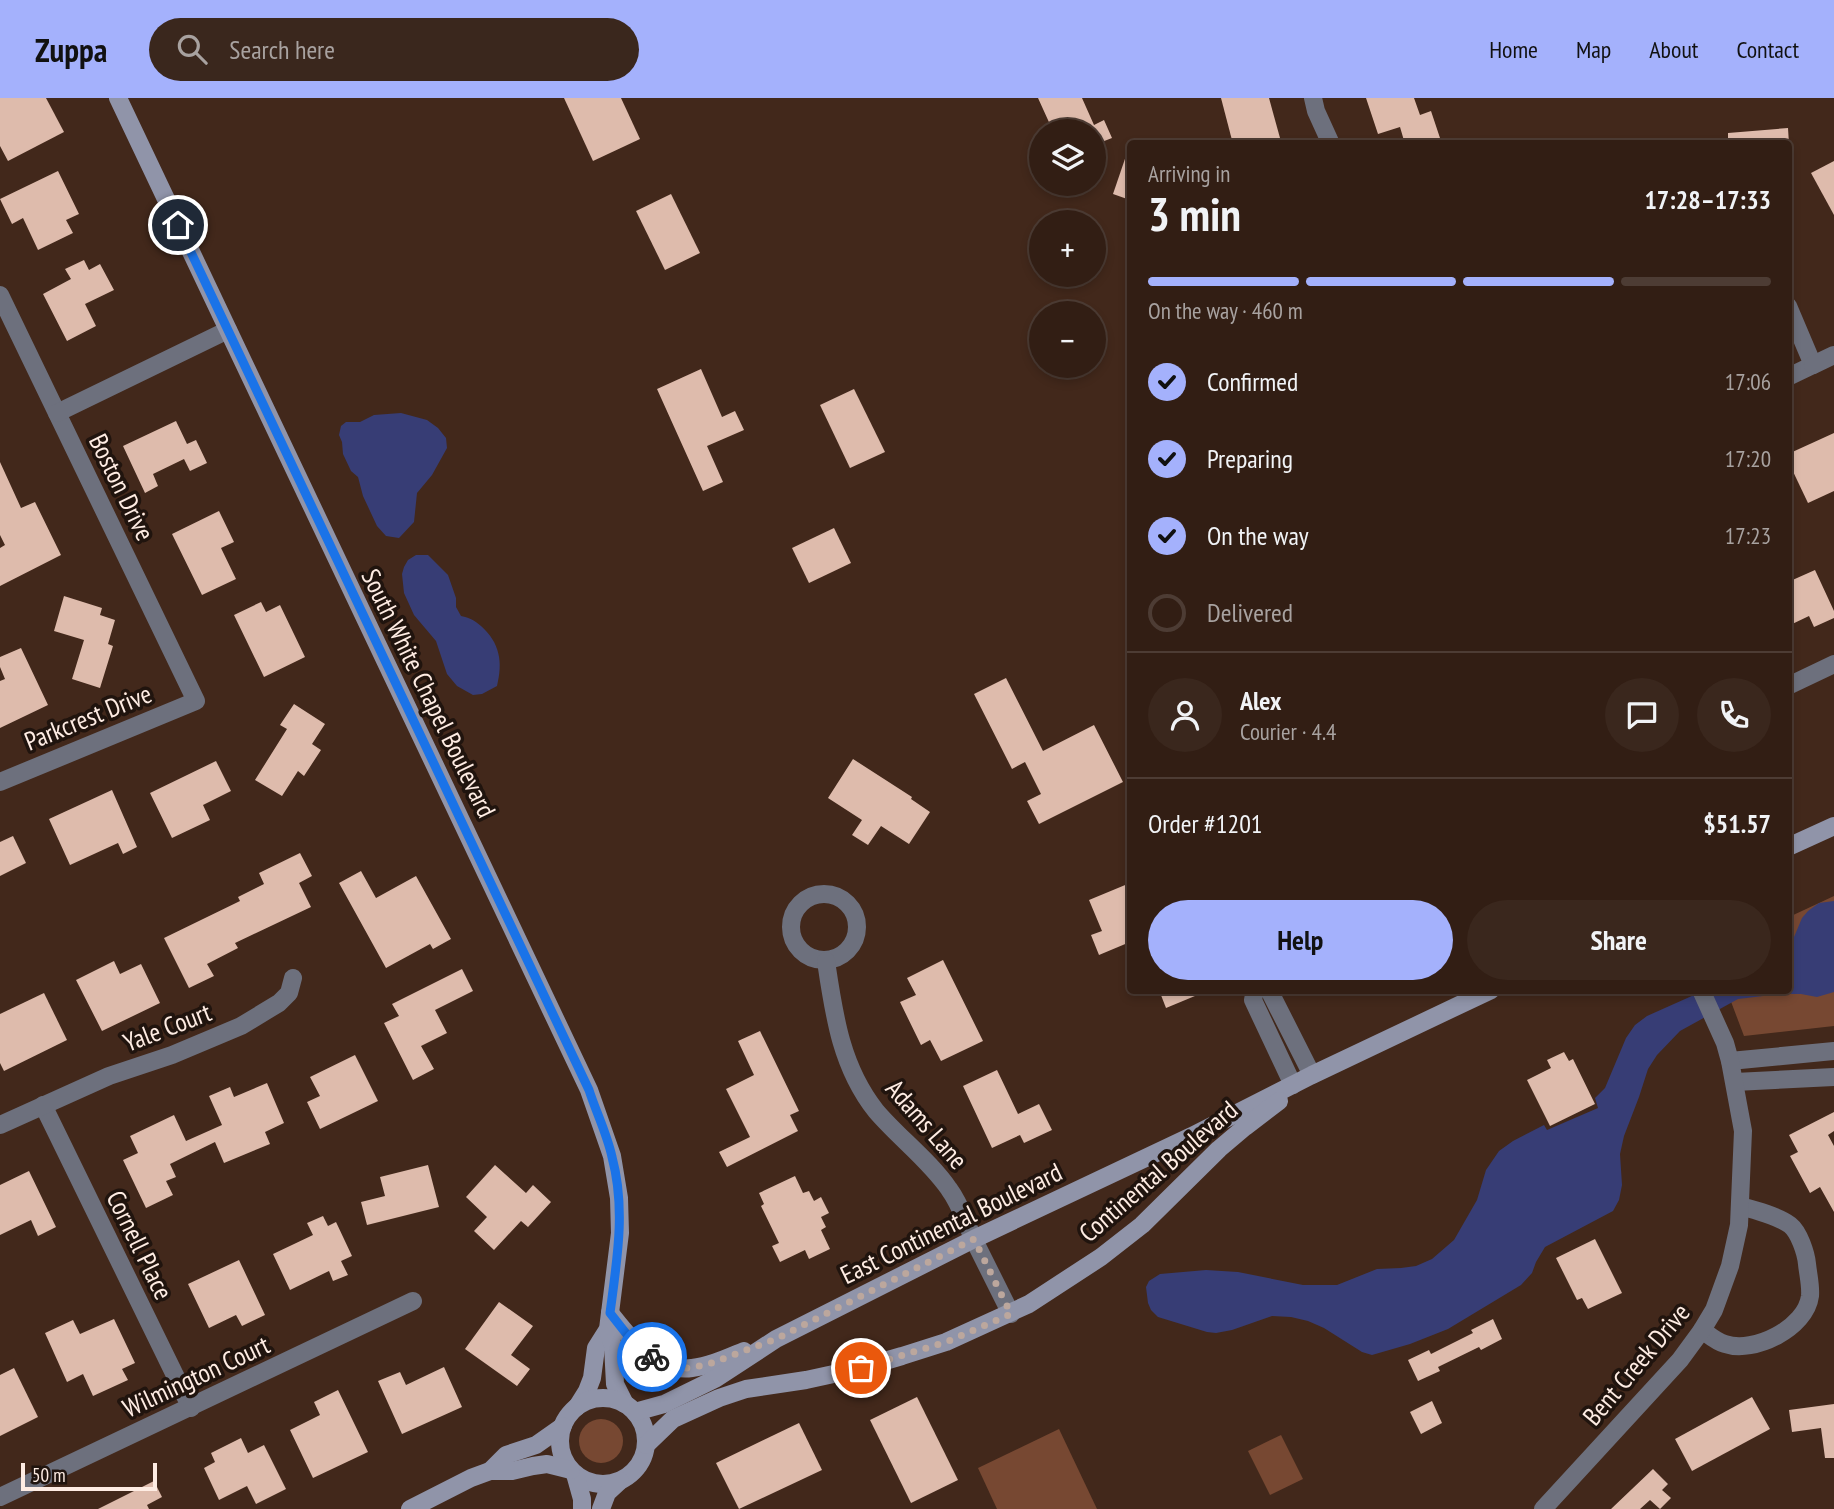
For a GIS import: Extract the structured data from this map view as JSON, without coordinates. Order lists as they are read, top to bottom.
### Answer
{
  "streets": {
    "main road": ["South White Chapel Boulevard", "Continental Boulevard", "East Continental Boulevard"],
    "street": [
      "Boston Drive",
      "Parkcrest Drive",
      "Yale Court",
      "Adams Lane",
      "Cornell Place",
      "Bent Creek Drive",
      "Wilmington Court"
    ]
  },
  "crossings": [
    ["Boston Drive", "Parkcrest Drive"],
    ["South White Chapel Boulevard", "Continental Boulevard"],
    ["South White Chapel Boulevard", "East Continental Boulevard"],
    ["Yale Court", "Cornell Place"],
    ["Adams Lane", "Continental Boulevard"],
    ["Adams Lane", "East Continental Boulevard"],
    ["Continental Boulevard", "East Continental Boulevard"],
    ["Cornell Place", "Wilmington Court"]
  ],
  "scale_bar": "50 m",
  "page": {
    "header": "Zuppa",
    "search": "Search here",
    "nav": [
      "Home",
      "Map",
      "About",
      "Contact"
    ],
    "map_buttons": ["+", "−"],
    "heading": ["3 min", "Arriving in", "17:28–17:33"],
    "panel": [
      "Alex",
      "Courier · 4.4",
      "Order #1201",
      "$51.57"
    ],
    "bar": "On the way · 460 m",
    "list": [
      ["Confirmed", "17:06"],
      ["Preparing", "17:20"],
      ["On the way", "17:23"],
      "Delivered"
    ],
    "buttons": ["Help", "Share"],
    "scale": "50 m"
  }
}
